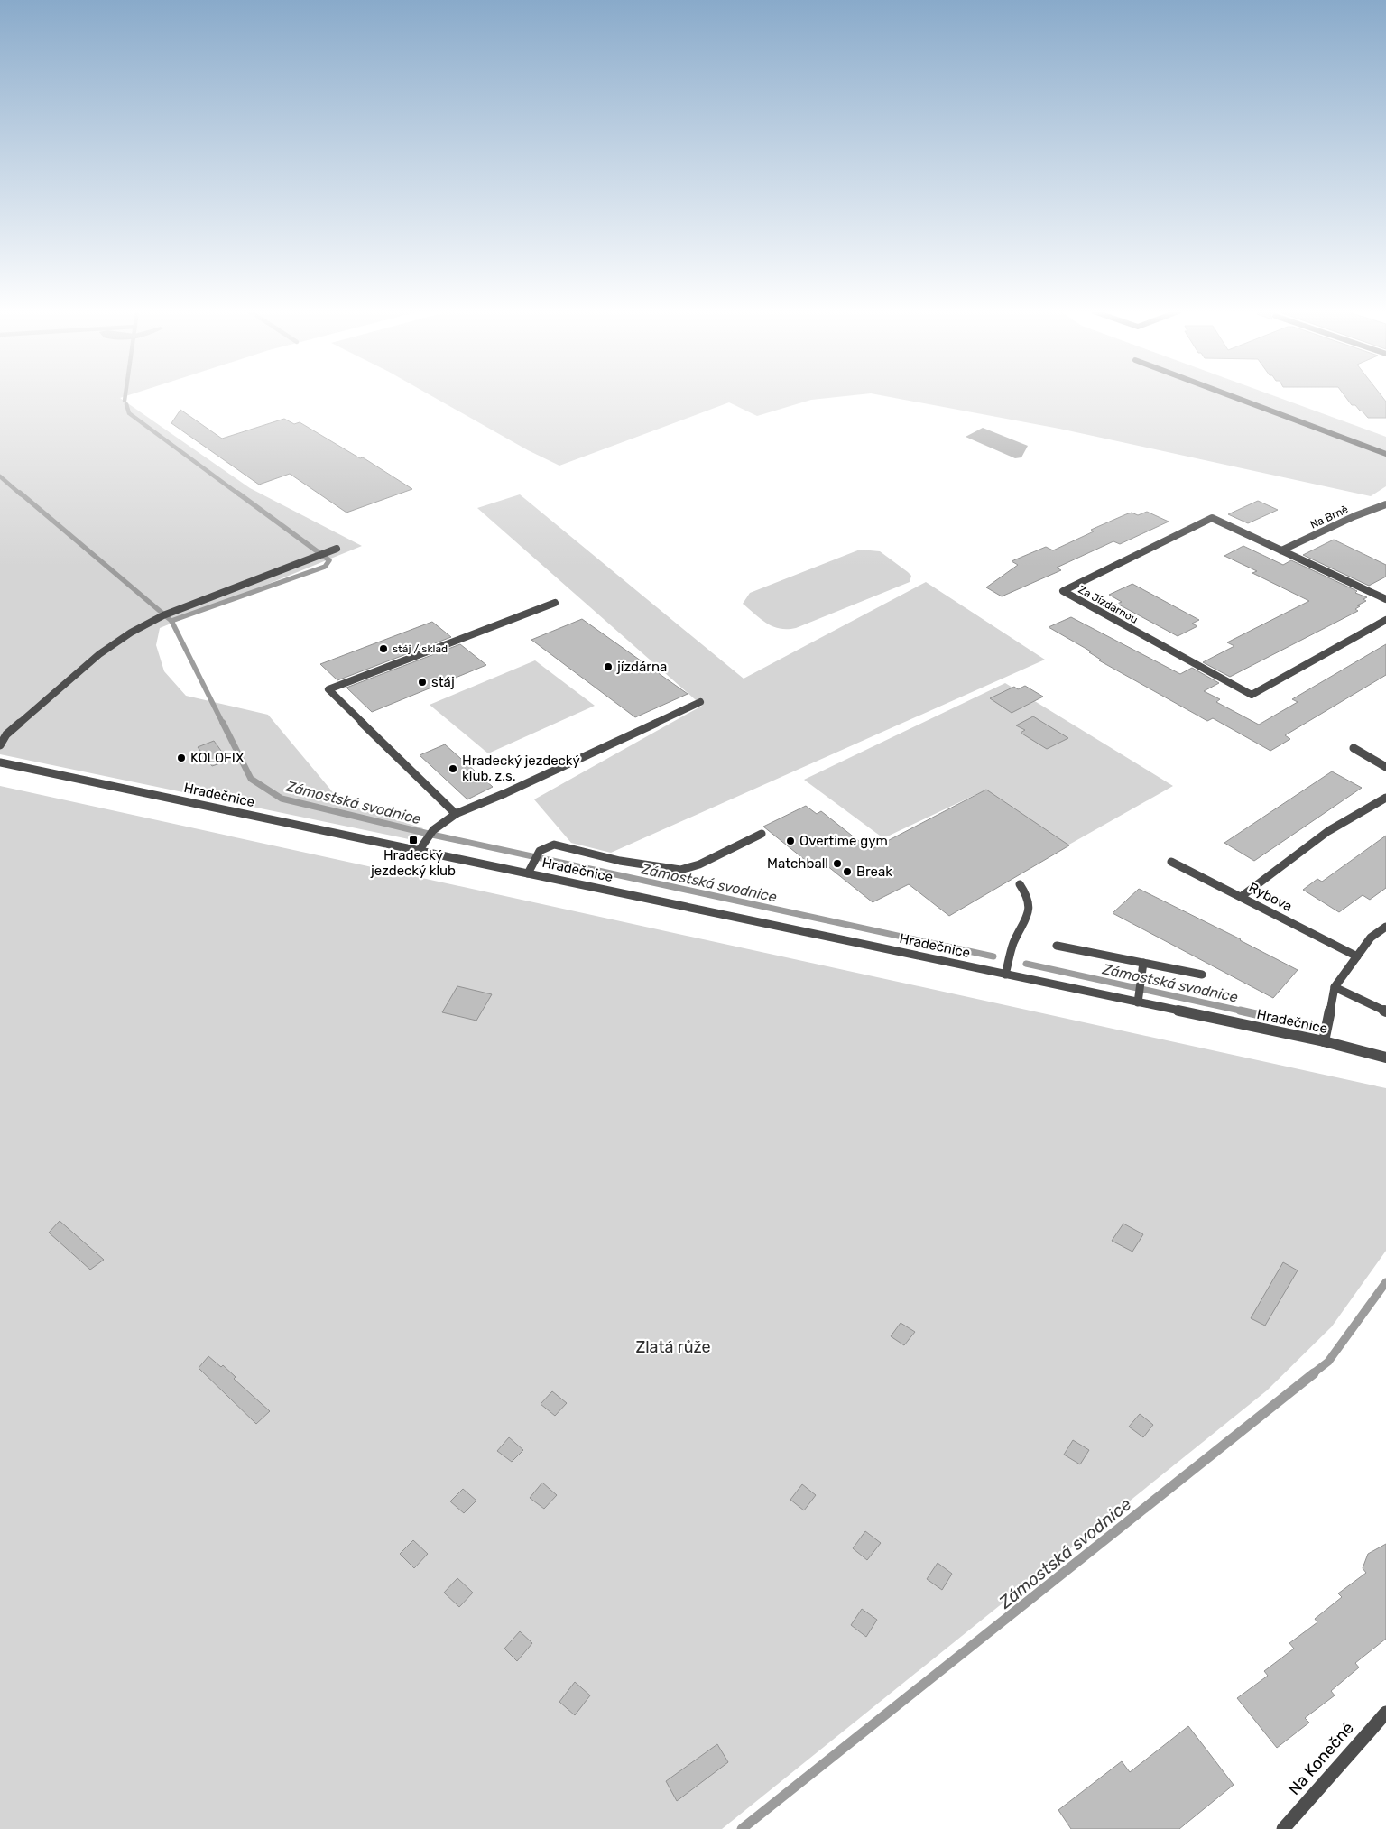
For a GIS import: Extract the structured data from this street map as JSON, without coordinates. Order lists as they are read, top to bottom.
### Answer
{
  "streets": {
    "street": [
      "Na Brně",
      "Za Jízdárnou",
      "Hradečnice",
      "Rybova",
      "Na Konečné"
    ]
  },
  "crossings": [
    ["Na Brně", "Za Jízdárnou"]
  ],
  "water": ["Zámostská svodnice"],
  "parks": ["Zlatá růže"],
  "places": {
    "other": [
      "stáj / sklad",
      "jízdárna",
      "stáj",
      "KOLOFIX",
      "Hradecký jezdecký klub, z.s.",
      "Overtime gym",
      "Matchball",
      "Break"
    ],
    "transit": ["Hradecký jezdecký klub"]
  }
}
